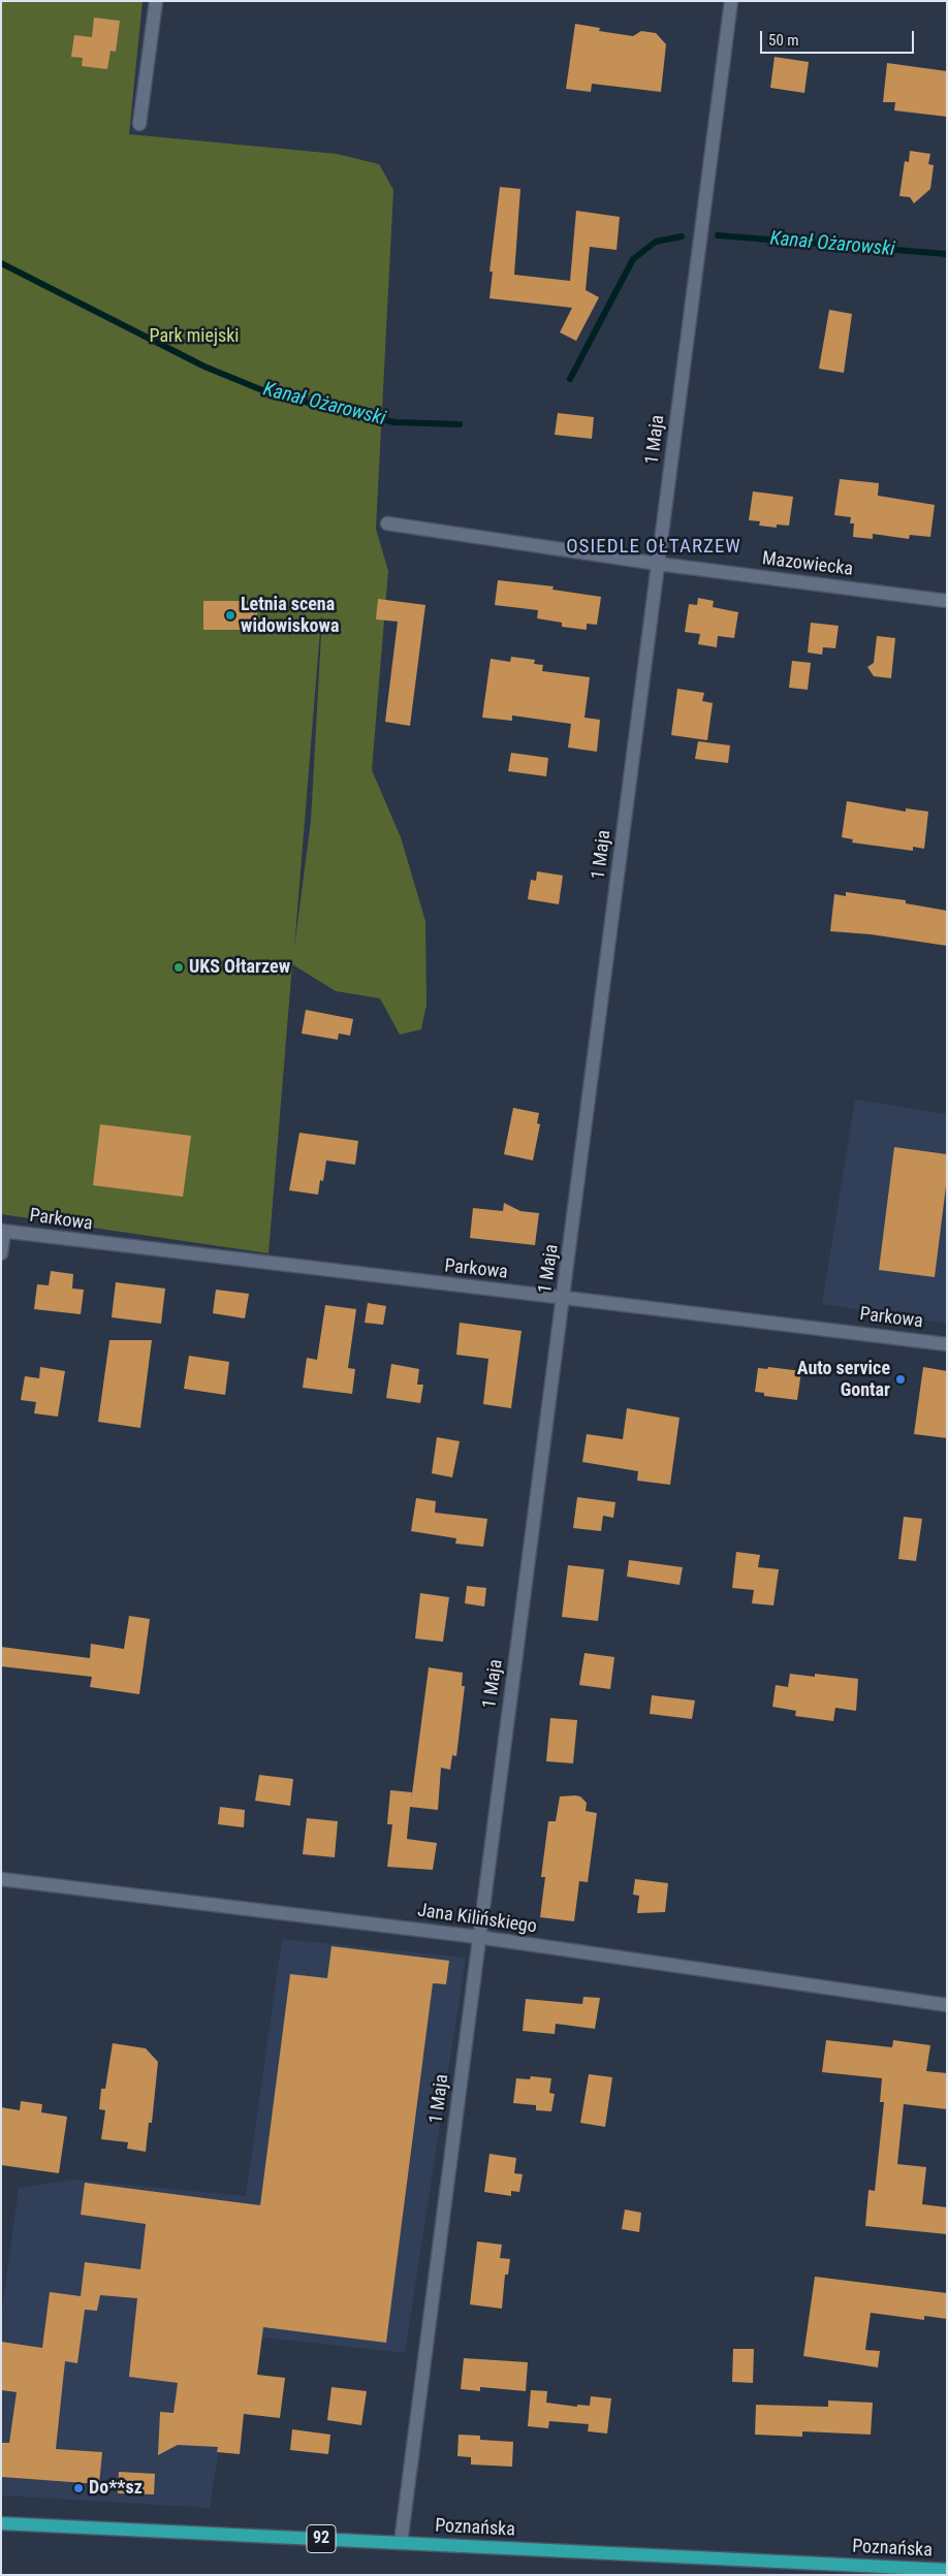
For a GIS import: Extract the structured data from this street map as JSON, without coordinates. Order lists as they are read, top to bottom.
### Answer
{
  "streets": {
    "main road": ["Poznańska", "92"],
    "street": [
      "1 Maja",
      "Mazowiecka",
      "Parkowa",
      "Jana Kilińskiego"
    ]
  },
  "crossings": [
    ["1 Maja", "Mazowiecka"],
    ["1 Maja", "Parkowa"],
    ["1 Maja", "Jana Kilińskiego"],
    ["1 Maja", "Poznańska"]
  ],
  "districts": ["OSIEDLE OŁTARZEW"],
  "water": ["Kanał Ożarowski"],
  "parks": ["Park miejski"],
  "places": [
    "Letnia scena widowiskowa",
    "UKS Ołtarzew",
    "Auto service Gontar",
    "Do**sz"
  ],
  "scale_bar": "50 m"
}
